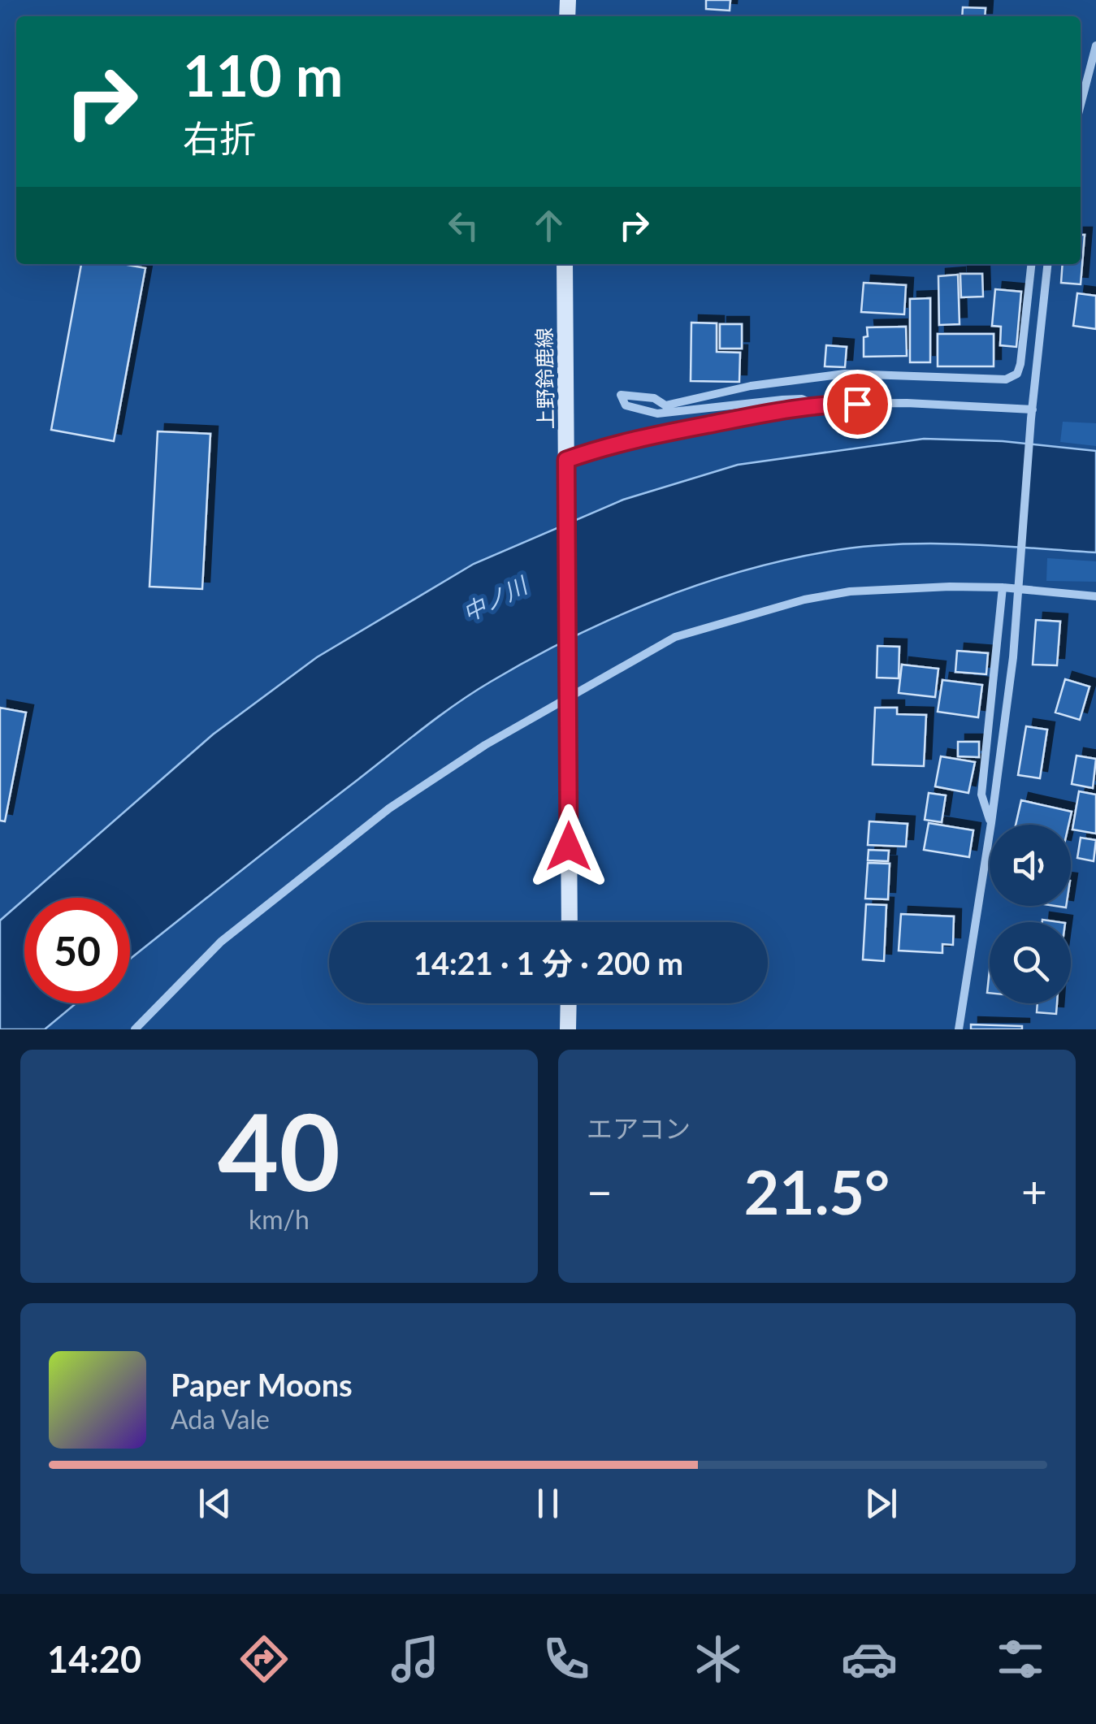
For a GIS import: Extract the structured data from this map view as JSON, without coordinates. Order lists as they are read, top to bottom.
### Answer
{
  "streets": {
    "main road": ["上野鈴鹿線"]
  },
  "water": ["中ノ川"],
  "page": {
    "turn": ["110 m", "右折"],
    "limit": "50",
    "trip": "14:21 · 1 分 · 200 m",
    "tile": [
      ["40", "km/h"],
      "エアコン"
    ],
    "heat": ["−", "21.5°", "+"],
    "song": ["Paper Moons", "Ada Vale"],
    "tabs": "14:20"
  }
}
